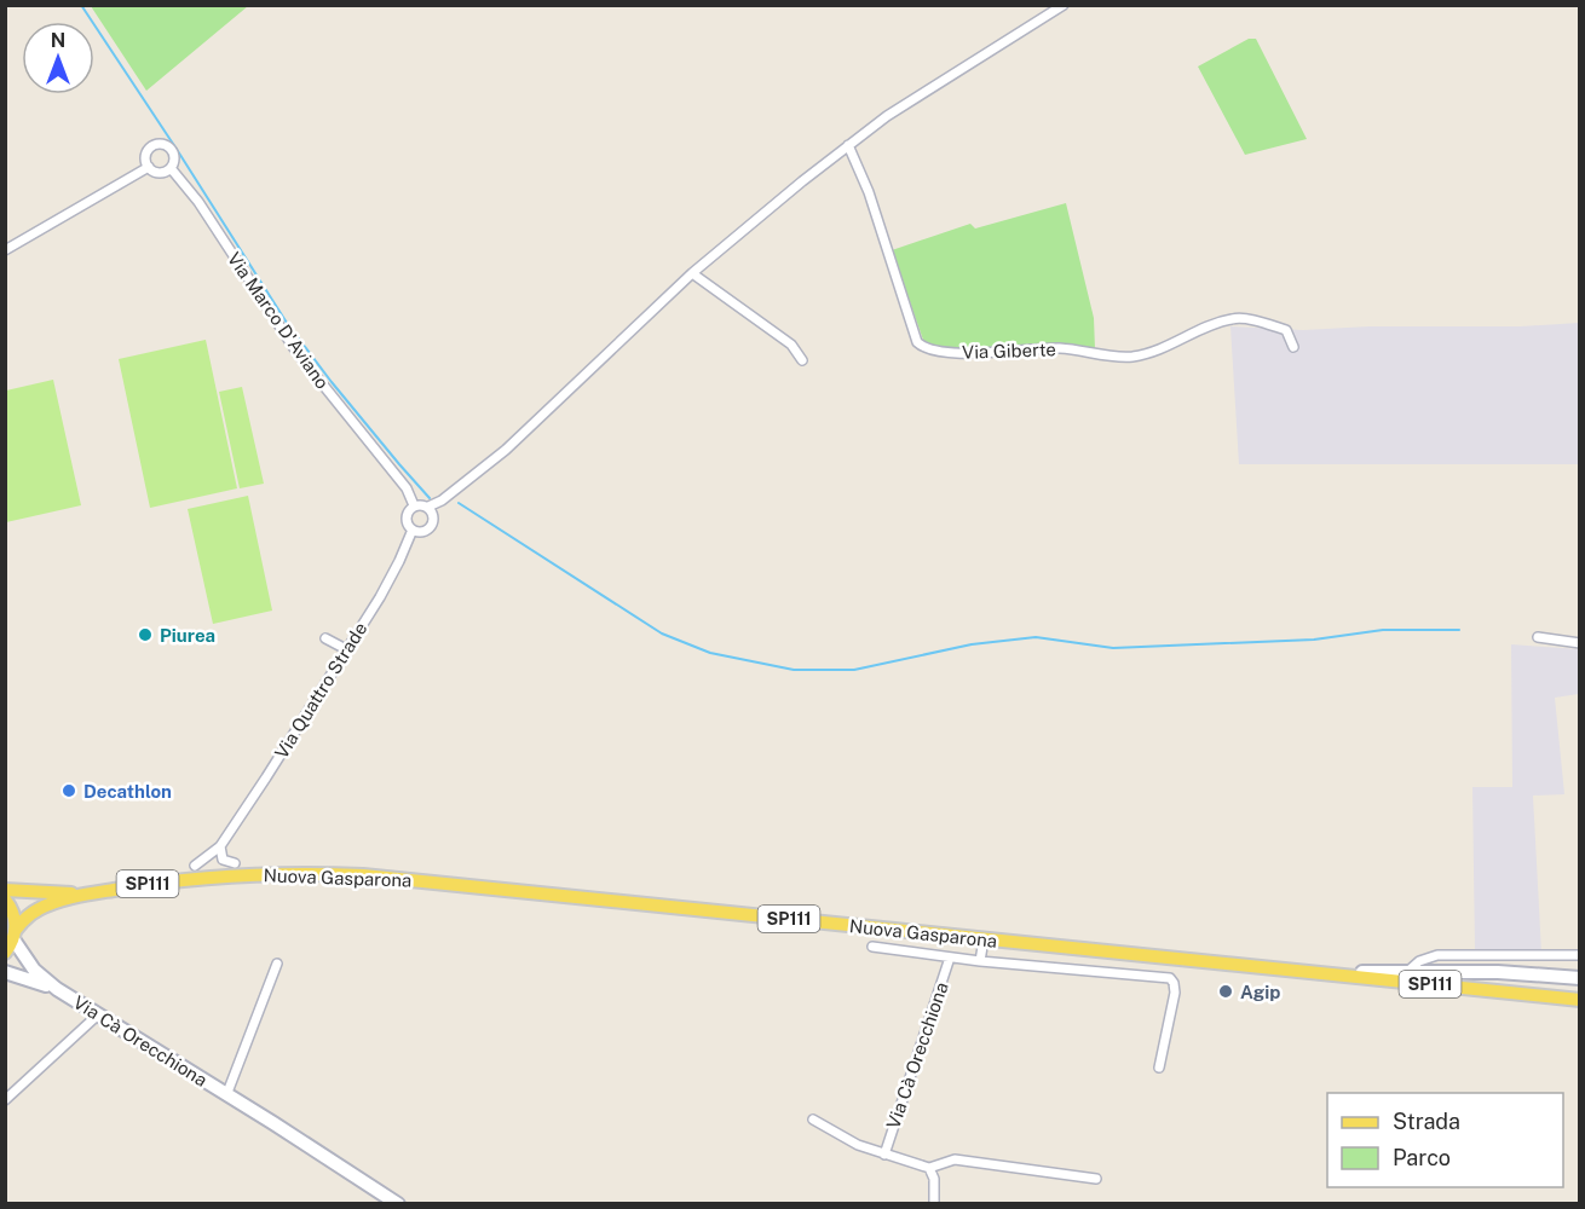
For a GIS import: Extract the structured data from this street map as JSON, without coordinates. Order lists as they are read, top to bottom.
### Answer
{
  "streets": {
    "main road": ["Nuova Gasparona", "SP111", "Via Cà Orecchiona"],
    "street": ["Via Marco D'Aviano", "Via Giberte", "Via Quattro Strade"]
  },
  "crossings": [
    ["Via Marco D'Aviano", "Via Quattro Strade"],
    ["Nuova Gasparona", "Via Cà Orecchiona"]
  ],
  "places": ["Piurea", "Decathlon", "Agip"],
  "legend": ["Strada", "Parco"],
  "north": "top"
}
